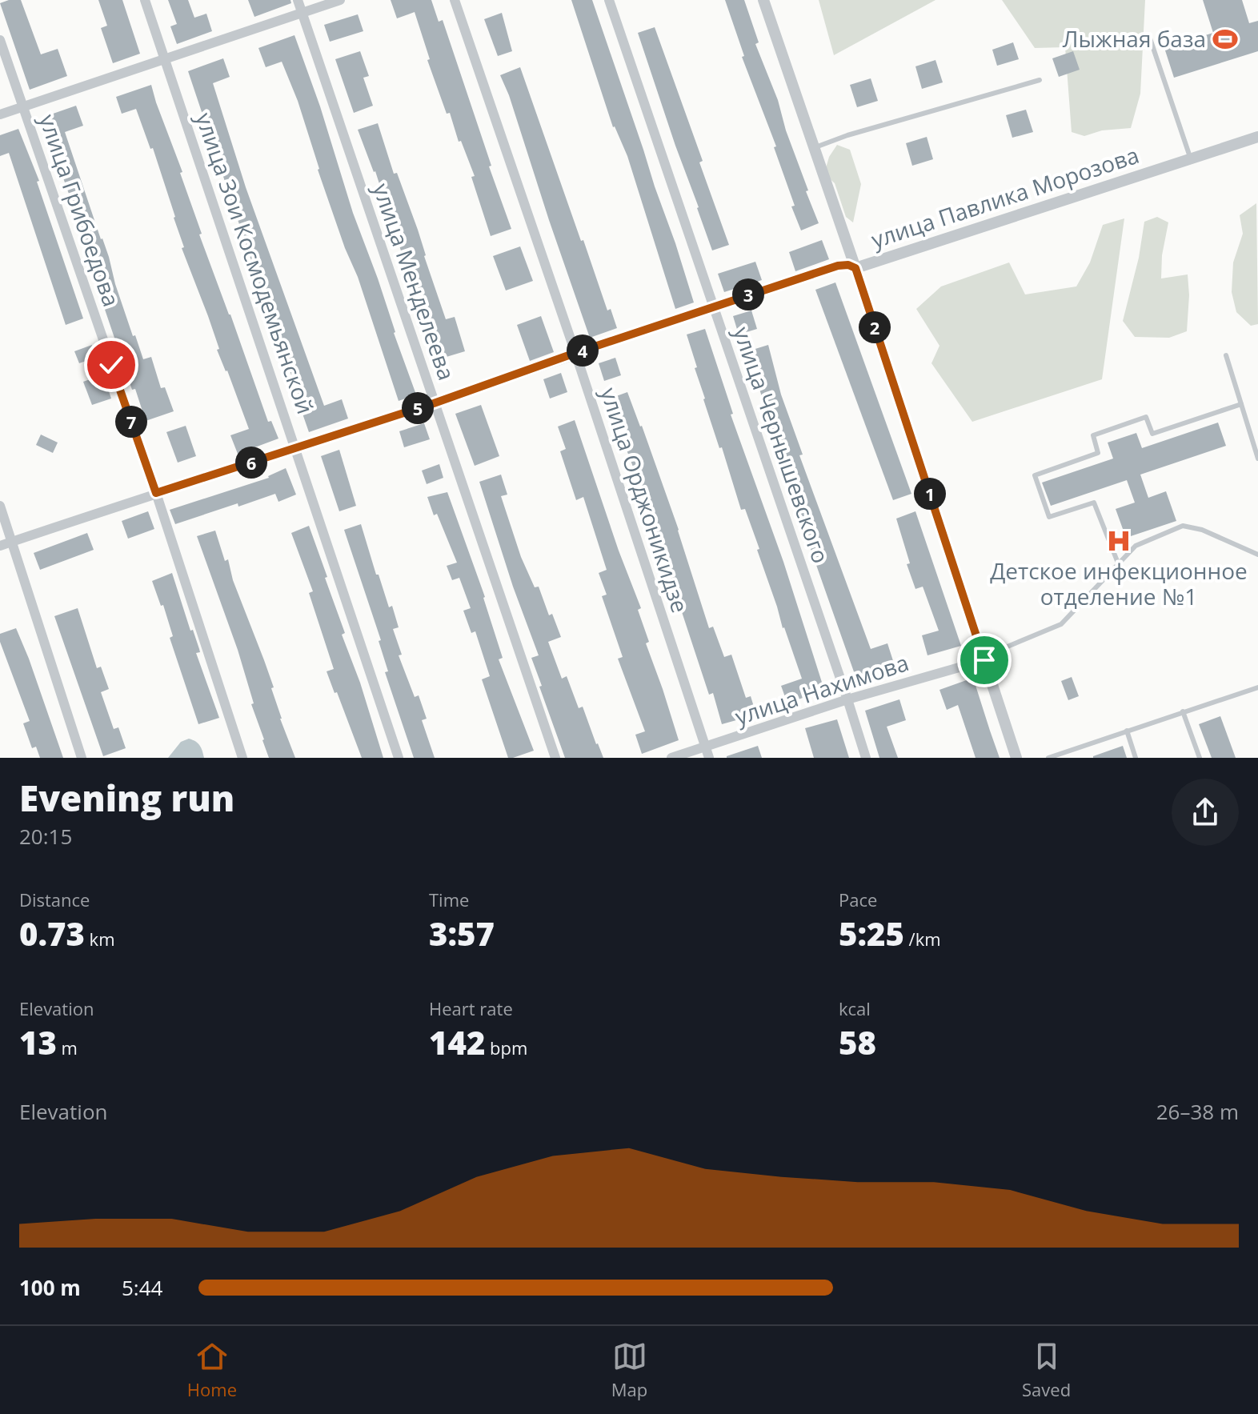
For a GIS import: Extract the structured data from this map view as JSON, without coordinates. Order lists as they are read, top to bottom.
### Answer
{
  "streets": {
    "street": [
      "улица Павлика Морозова",
      "улица Грибоедова",
      "улица Зои Космодемьянской",
      "улица Менделеева",
      "улица Чернышевского",
      "улица Орджоникидзе",
      "улица Нахимова"
    ]
  },
  "crossings": [
    ["улица Павлика Морозова", "улица Грибоедова"],
    ["улица Павлика Морозова", "улица Зои Космодемьянской"],
    ["улица Павлика Морозова", "улица Менделеева"],
    ["улица Павлика Морозова", "улица Чернышевского"],
    ["улица Павлика Морозова", "улица Орджоникидзе"],
    ["улица Чернышевского", "улица Нахимова"],
    ["улица Орджоникидзе", "улица Нахимова"]
  ],
  "places": {
    "sports": ["Лыжная база"],
    "hospital": ["Детское инфекционное отделение №1"]
  },
  "page": {
    "pins": [
      "3",
      "2",
      "4",
      "5",
      "7",
      "6",
      "1"
    ],
    "heading": ["Evening run", "20:15"],
    "stats": [
      ["Distance", "0.73 km"],
      ["Time", "3:57"],
      ["Pace", "5:25 /km"],
      ["Elevation", "13 m"],
      ["Heart rate", "142 bpm"],
      ["kcal", "58"]
    ],
    "chart": ["Elevation", "26–38 m"],
    "list": [
      {
        "name": "100 m",
        "note": "5:44"
      }
    ],
    "tabs": ["Home", "Map", "Saved"]
  }
}
